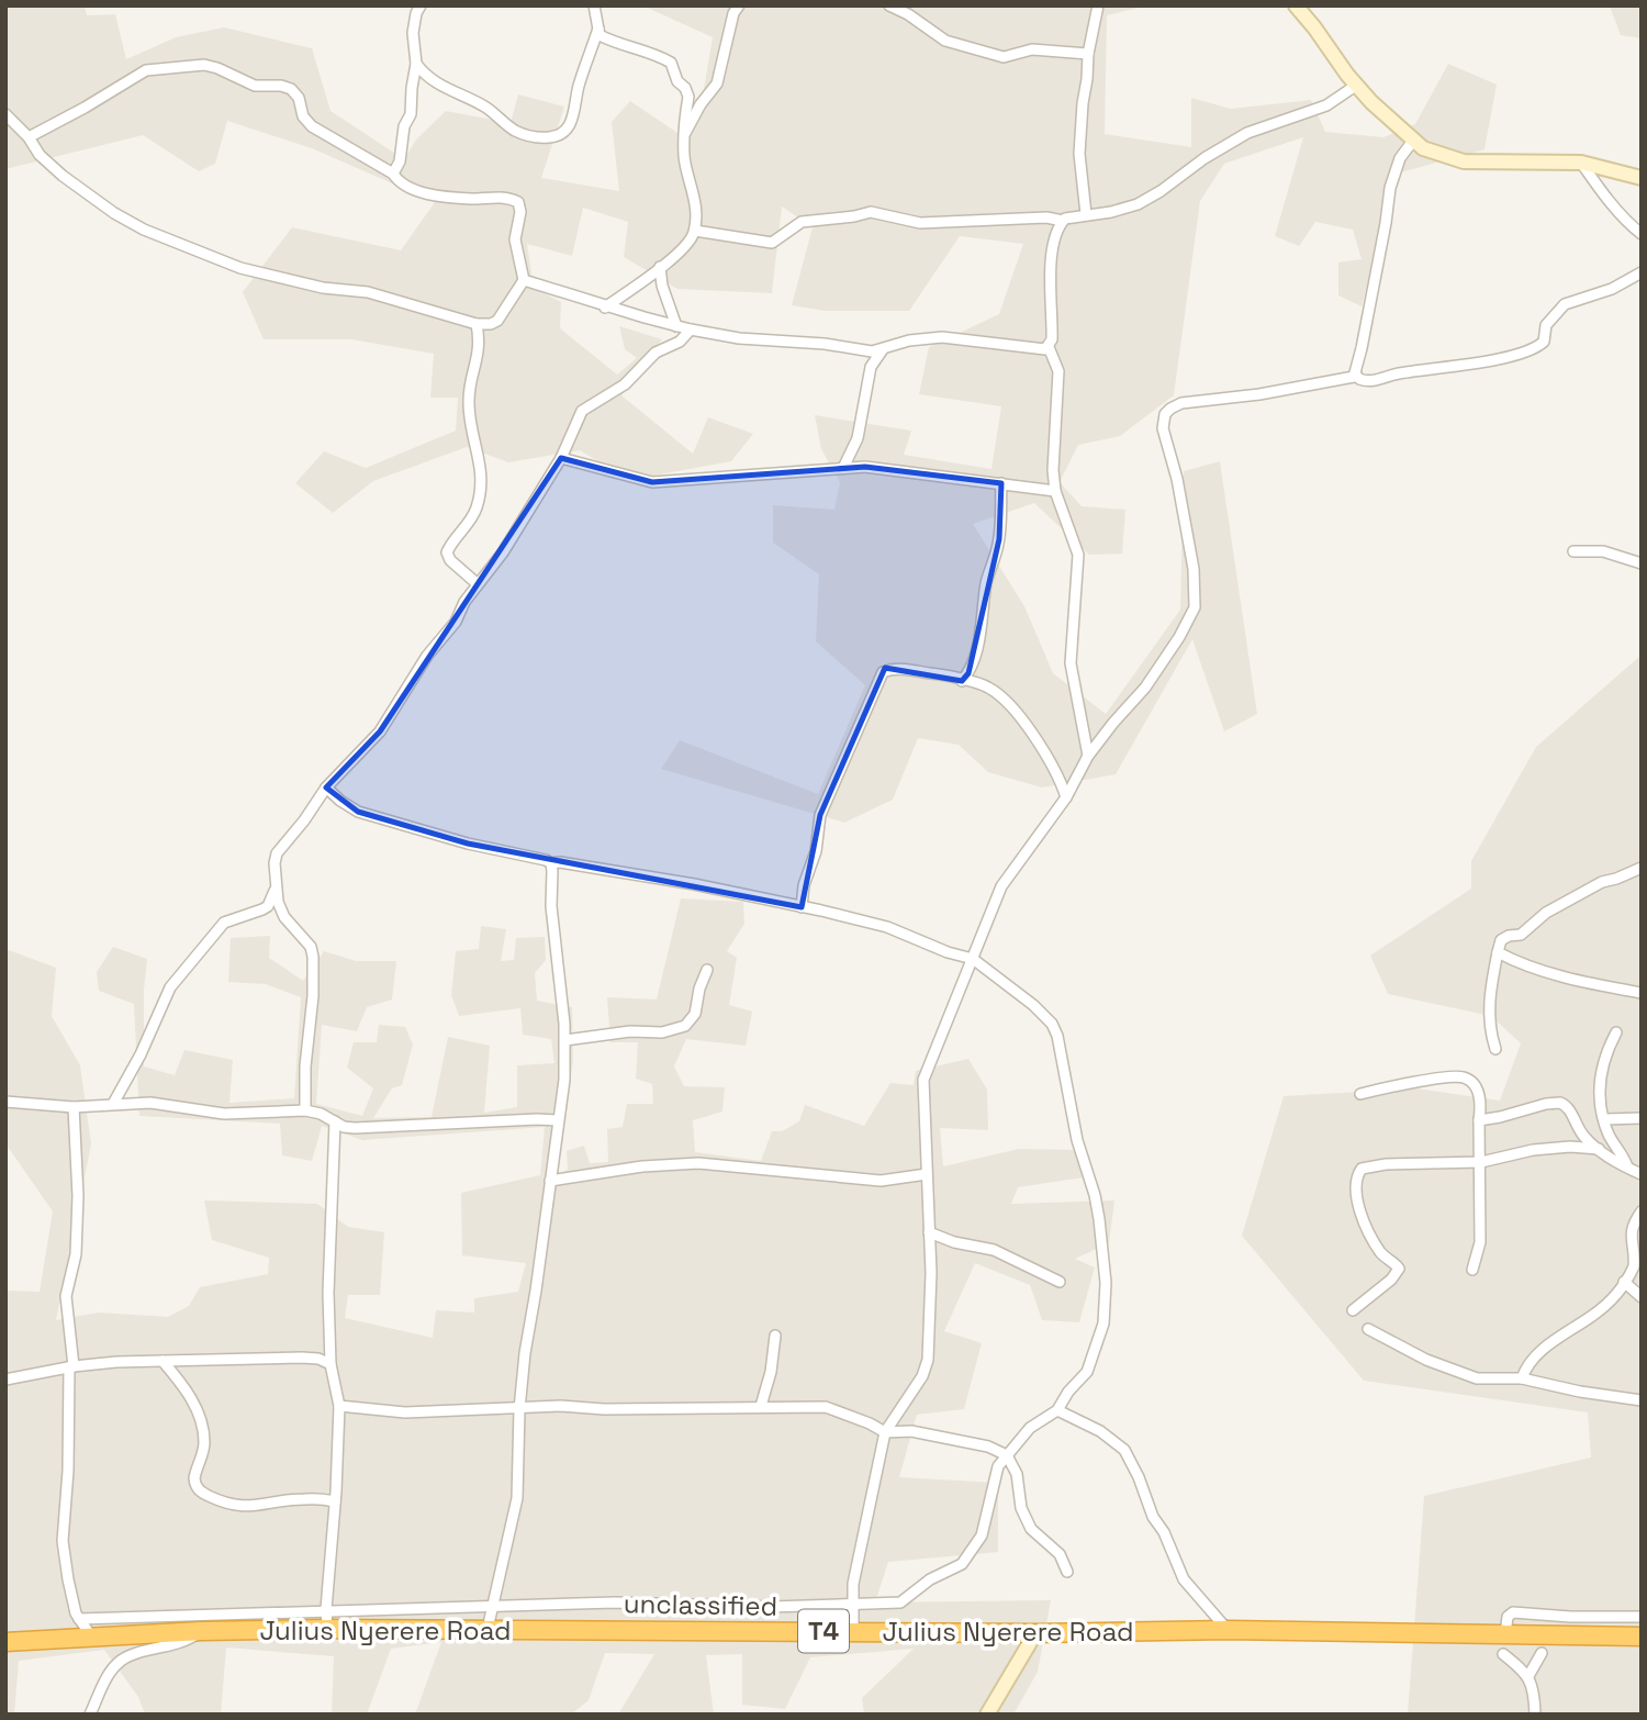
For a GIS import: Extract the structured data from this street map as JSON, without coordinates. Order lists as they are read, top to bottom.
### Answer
{
  "streets": {
    "highway": ["Julius Nyerere Road", "T4"],
    "street": ["unclassified"]
  }
}
